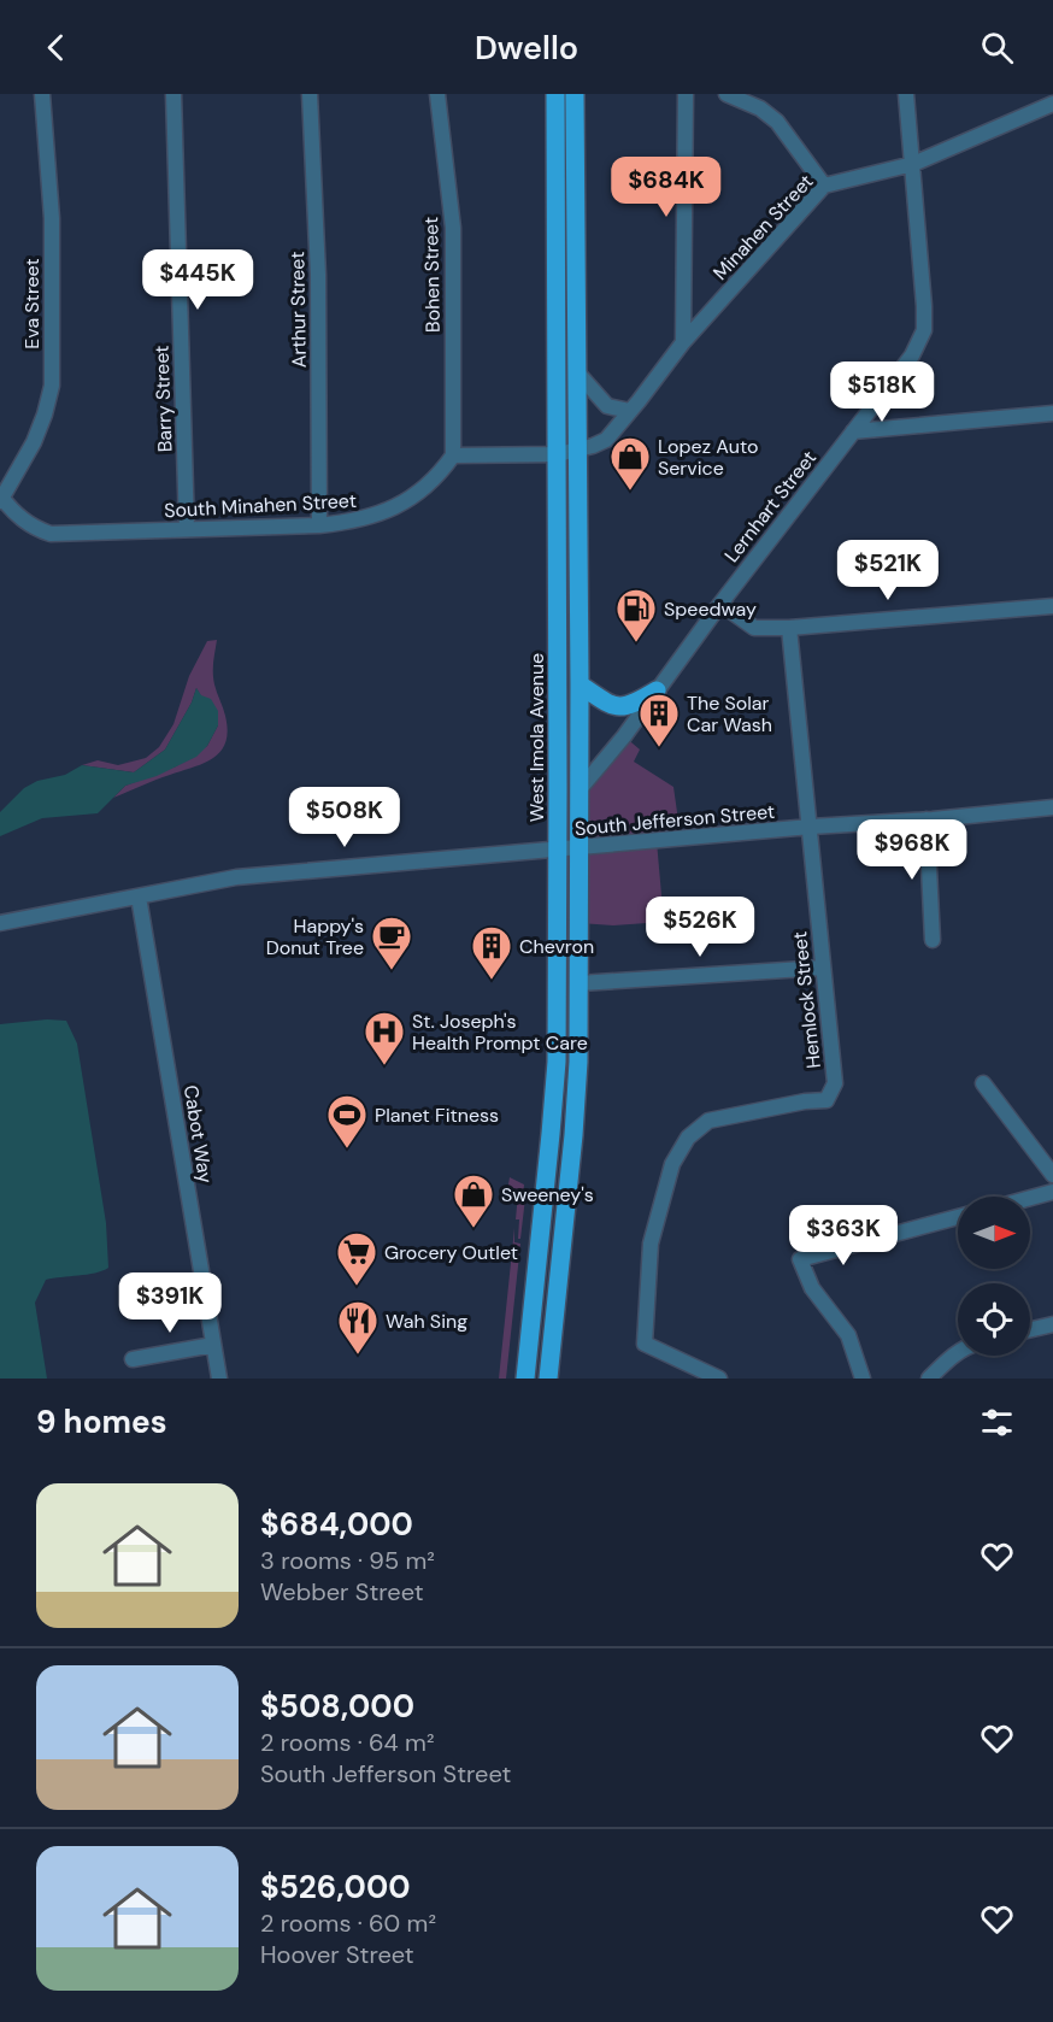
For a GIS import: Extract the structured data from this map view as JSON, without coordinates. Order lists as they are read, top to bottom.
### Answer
{
  "streets": {
    "main road": ["West Imola Avenue"],
    "street": [
      "Minahen Street",
      "Bohen Street",
      "Eva Street",
      "Arthur Street",
      "Barry Street",
      "South Minahen Street",
      "Lernhart Street",
      "South Jefferson Street",
      "Hemlock Street",
      "Cabot Way"
    ]
  },
  "crossings": [
    ["Minahen Street", "Lernhart Street"],
    ["Minahen Street", "West Imola Avenue"],
    ["Bohen Street", "South Minahen Street"],
    ["Eva Street", "South Minahen Street"],
    ["Arthur Street", "South Minahen Street"],
    ["Barry Street", "South Minahen Street"],
    ["West Imola Avenue", "South Jefferson Street"],
    ["South Jefferson Street", "Hemlock Street"],
    ["South Jefferson Street", "Cabot Way"]
  ],
  "places": {
    "shop": ["Lopez Auto Service", "Sweeney's"],
    "fuel station": ["Speedway"],
    "building": ["The Solar Car Wash", "Chevron"],
    "cafe": ["Happy's Donut Tree"],
    "hospital": ["St. Joseph's Health Prompt Care"],
    "sports": ["Planet Fitness"],
    "supermarket": ["Grocery Outlet"],
    "restaurant": ["Wah Sing"]
  },
  "north": "right",
  "page": {
    "header": "Dwello",
    "price": [
      "$684K",
      "$445K",
      "$518K",
      "$521K",
      "$508K",
      "$968K",
      "$526K",
      "$363K",
      "$391K"
    ],
    "heading": "9 homes",
    "list": [
      {
        "name": "$684,000",
        "note": "3 rooms · 95 m² · Webber Street"
      },
      {
        "name": "$508,000",
        "note": "2 rooms · 64 m² · South Jefferson Street"
      },
      {
        "name": "$526,000",
        "note": "2 rooms · 60 m² · Hoover Street"
      }
    ]
  }
}
